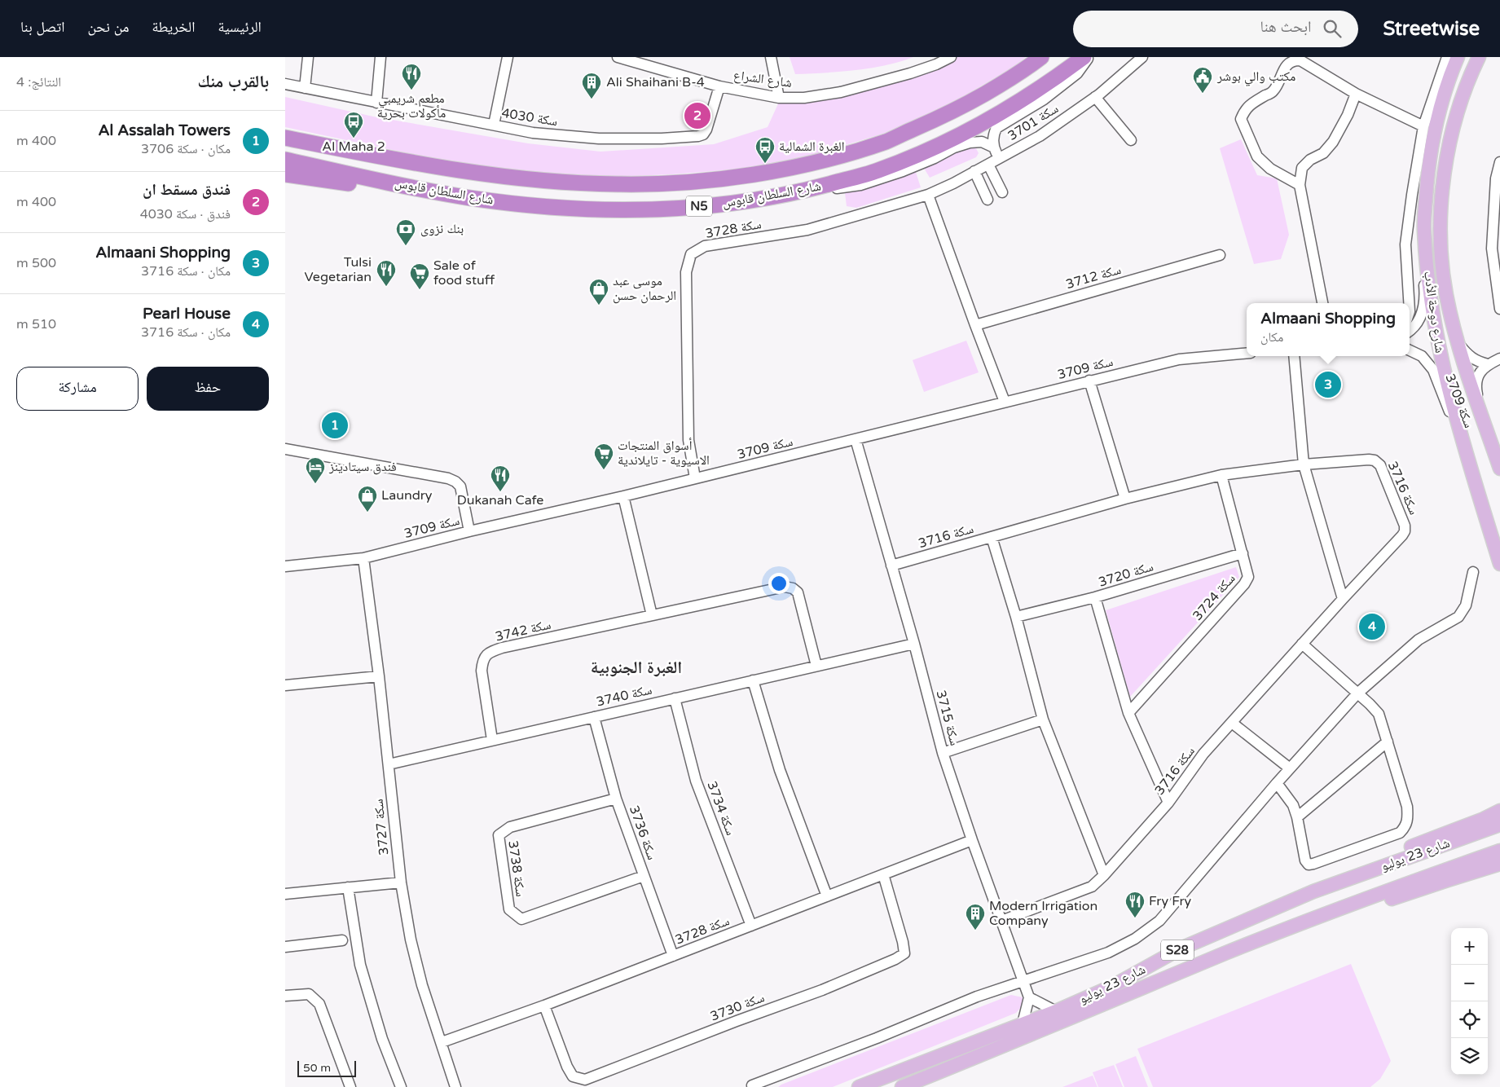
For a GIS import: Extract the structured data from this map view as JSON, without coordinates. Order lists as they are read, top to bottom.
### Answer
{
  "streets": {
    "highway": ["شارع السلطان قابوس", "N5"],
    "main road": ["شارع دوحة الأدب", "شارع 23 يوليو", "S28"],
    "street": [
      "شارع الشراع",
      "سكة 4030",
      "سكة 3701",
      "سكة 3728",
      "سكة 3712",
      "سكة 3709",
      "سكة 3716",
      "سكة 3720",
      "سكة 3724",
      "سكة 3742",
      "سكة 3740",
      "سكة 3715",
      "سكة 3734",
      "سكة 3727",
      "سكة 3736",
      "سكة 3738",
      "سكة 3730"
    ]
  },
  "crossings": [
    ["شارع الشراع", "سكة 4030"],
    ["سكة 3701", "سكة 3728"],
    ["سكة 3728", "سكة 3709"],
    ["سكة 3728", "سكة 3715"],
    ["سكة 3728", "سكة 3734"],
    ["سكة 3728", "سكة 3727"],
    ["سكة 3728", "سكة 3736"],
    ["سكة 3728", "سكة 3730"],
    ["شارع دوحة الأدب", "سكة 3709"],
    ["سكة 3709", "سكة 3715"],
    ["سكة 3709", "سكة 3727"],
    ["سكة 3716", "سكة 3724"],
    ["سكة 3716", "سكة 3715"],
    ["سكة 3720", "سكة 3724"],
    ["سكة 3742", "سكة 3740"],
    ["سكة 3740", "سكة 3715"],
    ["سكة 3740", "سكة 3734"],
    ["سكة 3740", "سكة 3727"],
    ["سكة 3740", "سكة 3736"],
    ["سكة 3736", "سكة 3738"]
  ],
  "districts": ["الغبرة الجنوبية"],
  "places": {
    "restaurant": [
      "مطعم شريمبي مأكولات بحرية",
      "Tulsi Vegetarian",
      "Dukanah Cafe",
      "Fry Fry"
    ],
    "public building": ["مكتب والي بوشر"],
    "building": ["Ali Shaihani B-4", "Modern Irrigation Company"],
    "bus stop": ["Al Maha 2", "الغبرة الشمالية"],
    "bank": ["بنك نزوى"],
    "supermarket": ["Sale of food stuff", "أسواق المنتجات الاسيوية - تايلاندية"],
    "shop": ["موسى عبد الرحمان حسن", "Laundry"],
    "hotel": ["فندق سيتادينز"]
  },
  "scale_bar": "50 m",
  "page": {
    "header": "Streetwise",
    "search": "ابحث هنا",
    "nav": [
      "الرئيسية",
      "الخريطة",
      "من نحن",
      "اتصل بنا"
    ],
    "heading": ["بالقرب منك", "النتائج: 4"],
    "pins": [
      "2",
      "3",
      "1",
      "4"
    ],
    "list": [
      {
        "mark": "1",
        "name": "Al Assalah Towers",
        "note": "مكان · سكة 3706",
        "value": "400 m"
      },
      {
        "mark": "2",
        "name": "فندق مسقط ان",
        "note": "فندق · سكة 4030",
        "value": "400 m"
      },
      {
        "mark": "3",
        "name": "Almaani Shopping",
        "note": "مكان · سكة 3716",
        "value": "500 m"
      },
      {
        "mark": "4",
        "name": "Pearl House",
        "note": "مكان · سكة 3716",
        "value": "510 m"
      }
    ],
    "popup": ["Almaani Shopping", "مكان"],
    "buttons": ["حفظ", "مشاركة"],
    "map_buttons": ["+", "−"],
    "scale": "50 m"
  }
}
